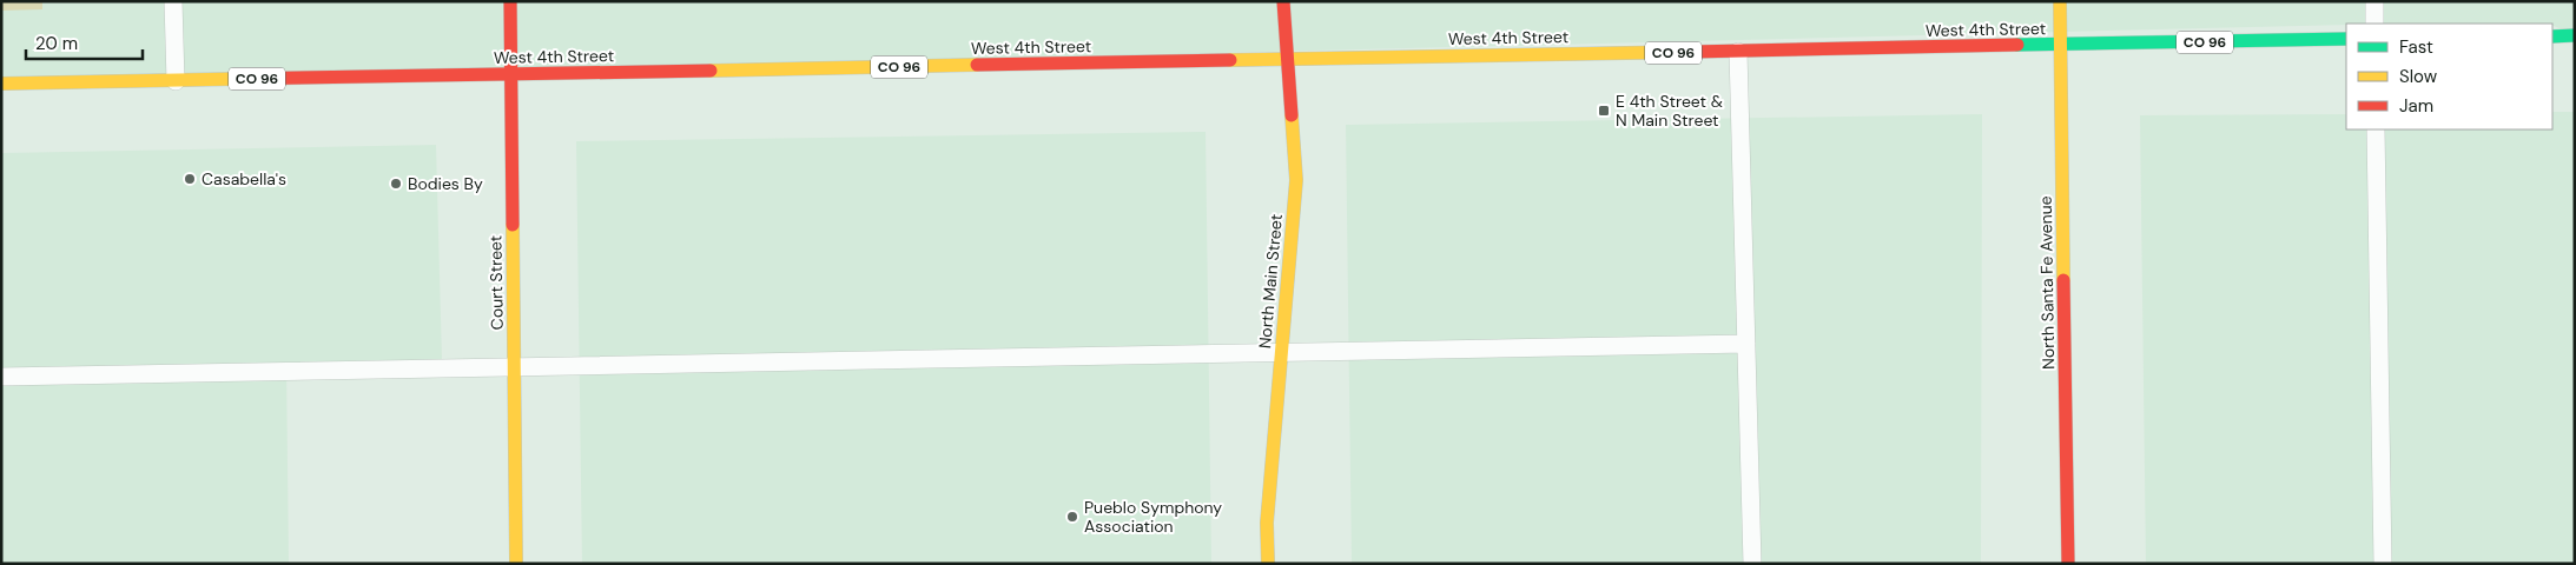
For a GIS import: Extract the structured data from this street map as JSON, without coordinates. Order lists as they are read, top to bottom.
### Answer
{
  "streets": {
    "main road": [
      "West 4th Street",
      "CO 96",
      "North Main Street",
      "Court Street",
      "North Santa Fe Avenue"
    ]
  },
  "crossings": [
    ["West 4th Street", "CO 96"],
    ["West 4th Street", "North Main Street"],
    ["West 4th Street", "Court Street"],
    ["West 4th Street", "North Santa Fe Avenue"],
    ["CO 96", "North Santa Fe Avenue"]
  ],
  "places": {
    "transit": ["E 4th Street & N Main Street"],
    "other": ["Casabella's", "Bodies By", "Pueblo Symphony Association"]
  },
  "legend": ["Fast", "Slow", "Jam"],
  "scale_bar": "20 m"
}
